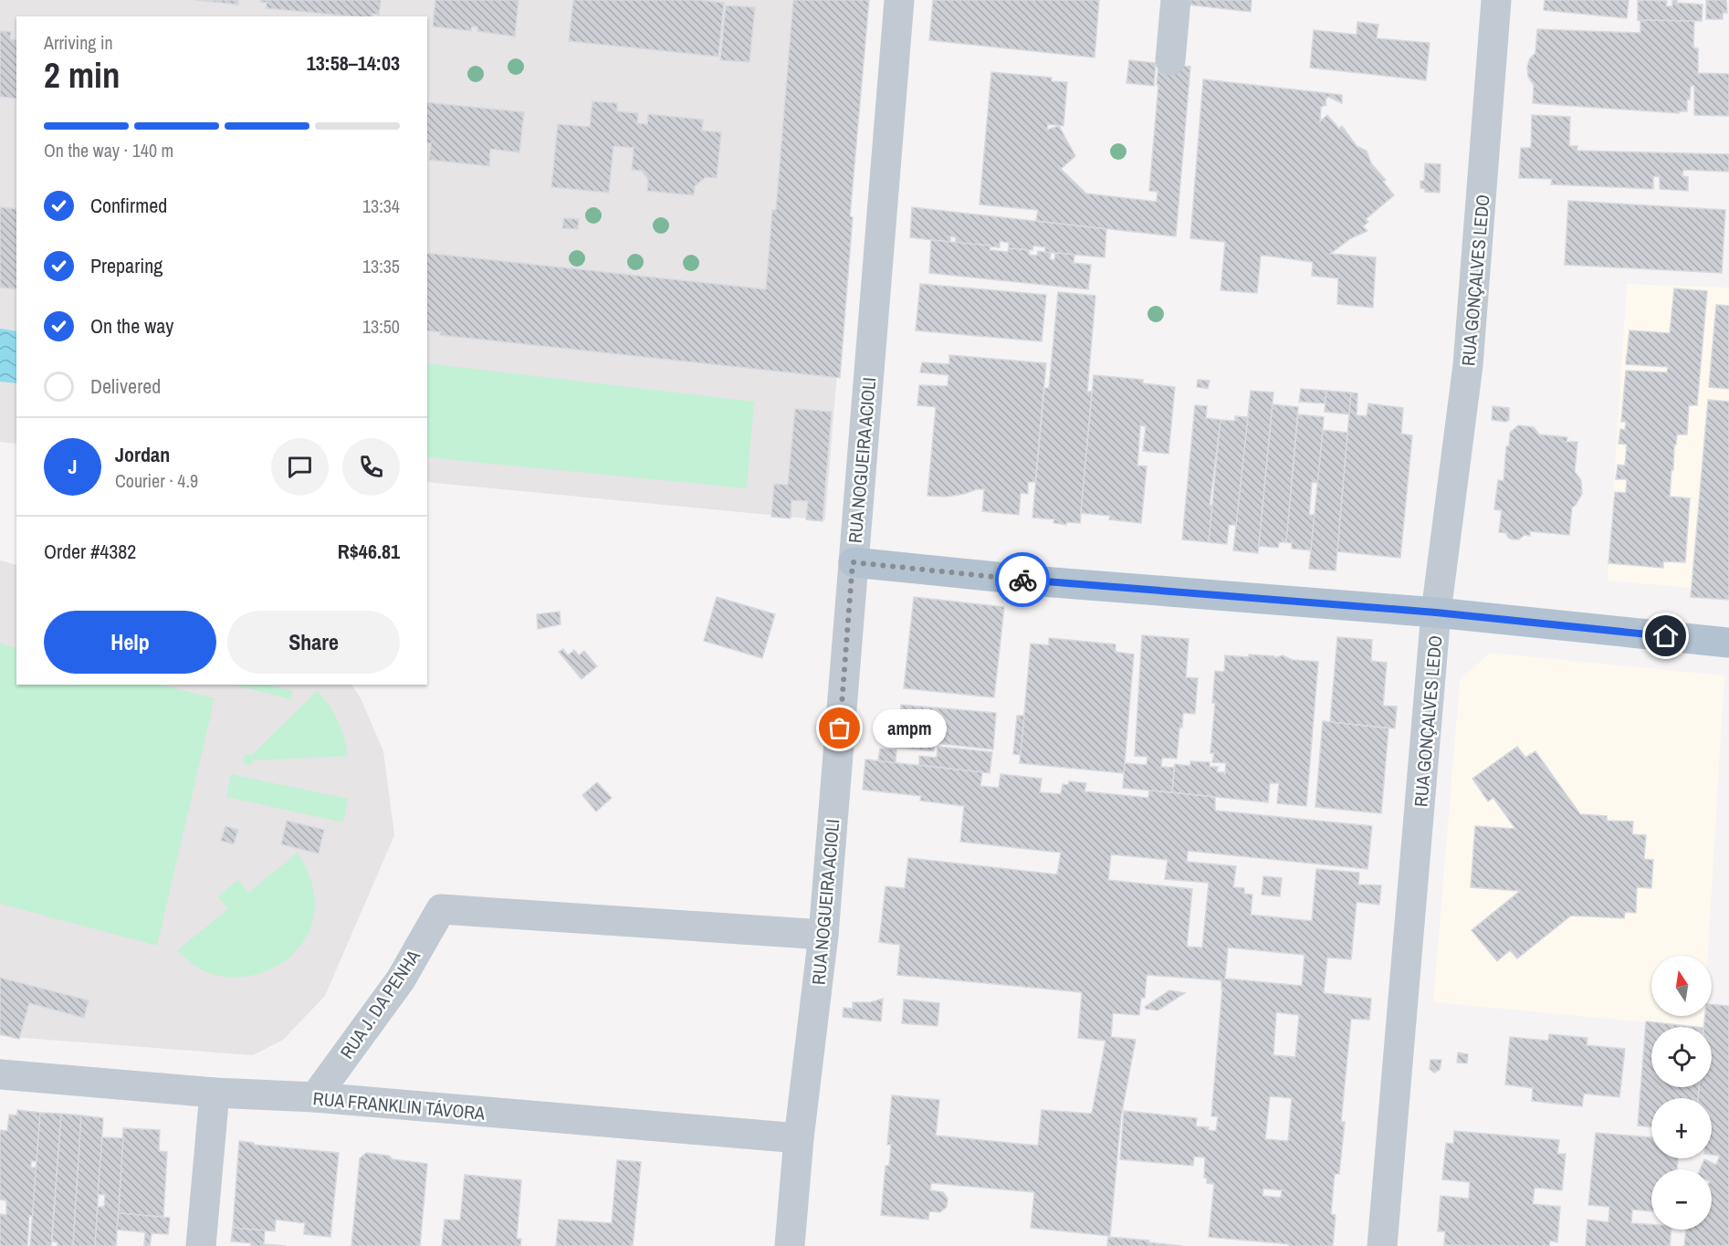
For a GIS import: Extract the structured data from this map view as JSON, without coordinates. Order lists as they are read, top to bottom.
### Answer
{
  "streets": {
    "street": [
      "RUA GONÇALVES LEDO",
      "RUA NOGUEIRA ACIOLI",
      "RUA J. DA PENHA",
      "RUA FRANKLIN TÁVORA"
    ]
  },
  "crossings": [
    ["RUA NOGUEIRA ACIOLI", "RUA J. DA PENHA"],
    ["RUA NOGUEIRA ACIOLI", "RUA FRANKLIN TÁVORA"],
    ["RUA J. DA PENHA", "RUA FRANKLIN TÁVORA"]
  ],
  "places": ["ampm"],
  "north": "top",
  "page": {
    "heading": ["2 min", "Arriving in", "13:58–14:03"],
    "panel": [
      "Jordan",
      "Courier · 4.9",
      "Order #4382",
      "R$46.81"
    ],
    "bar": "On the way · 140 m",
    "list": [
      ["Confirmed", "13:34"],
      ["Preparing", "13:35"],
      ["On the way", "13:50"],
      "Delivered"
    ],
    "round": "J",
    "buttons": ["Help", "Share"],
    "bubble": "ampm",
    "map_buttons": ["+", "−"]
  }
}
